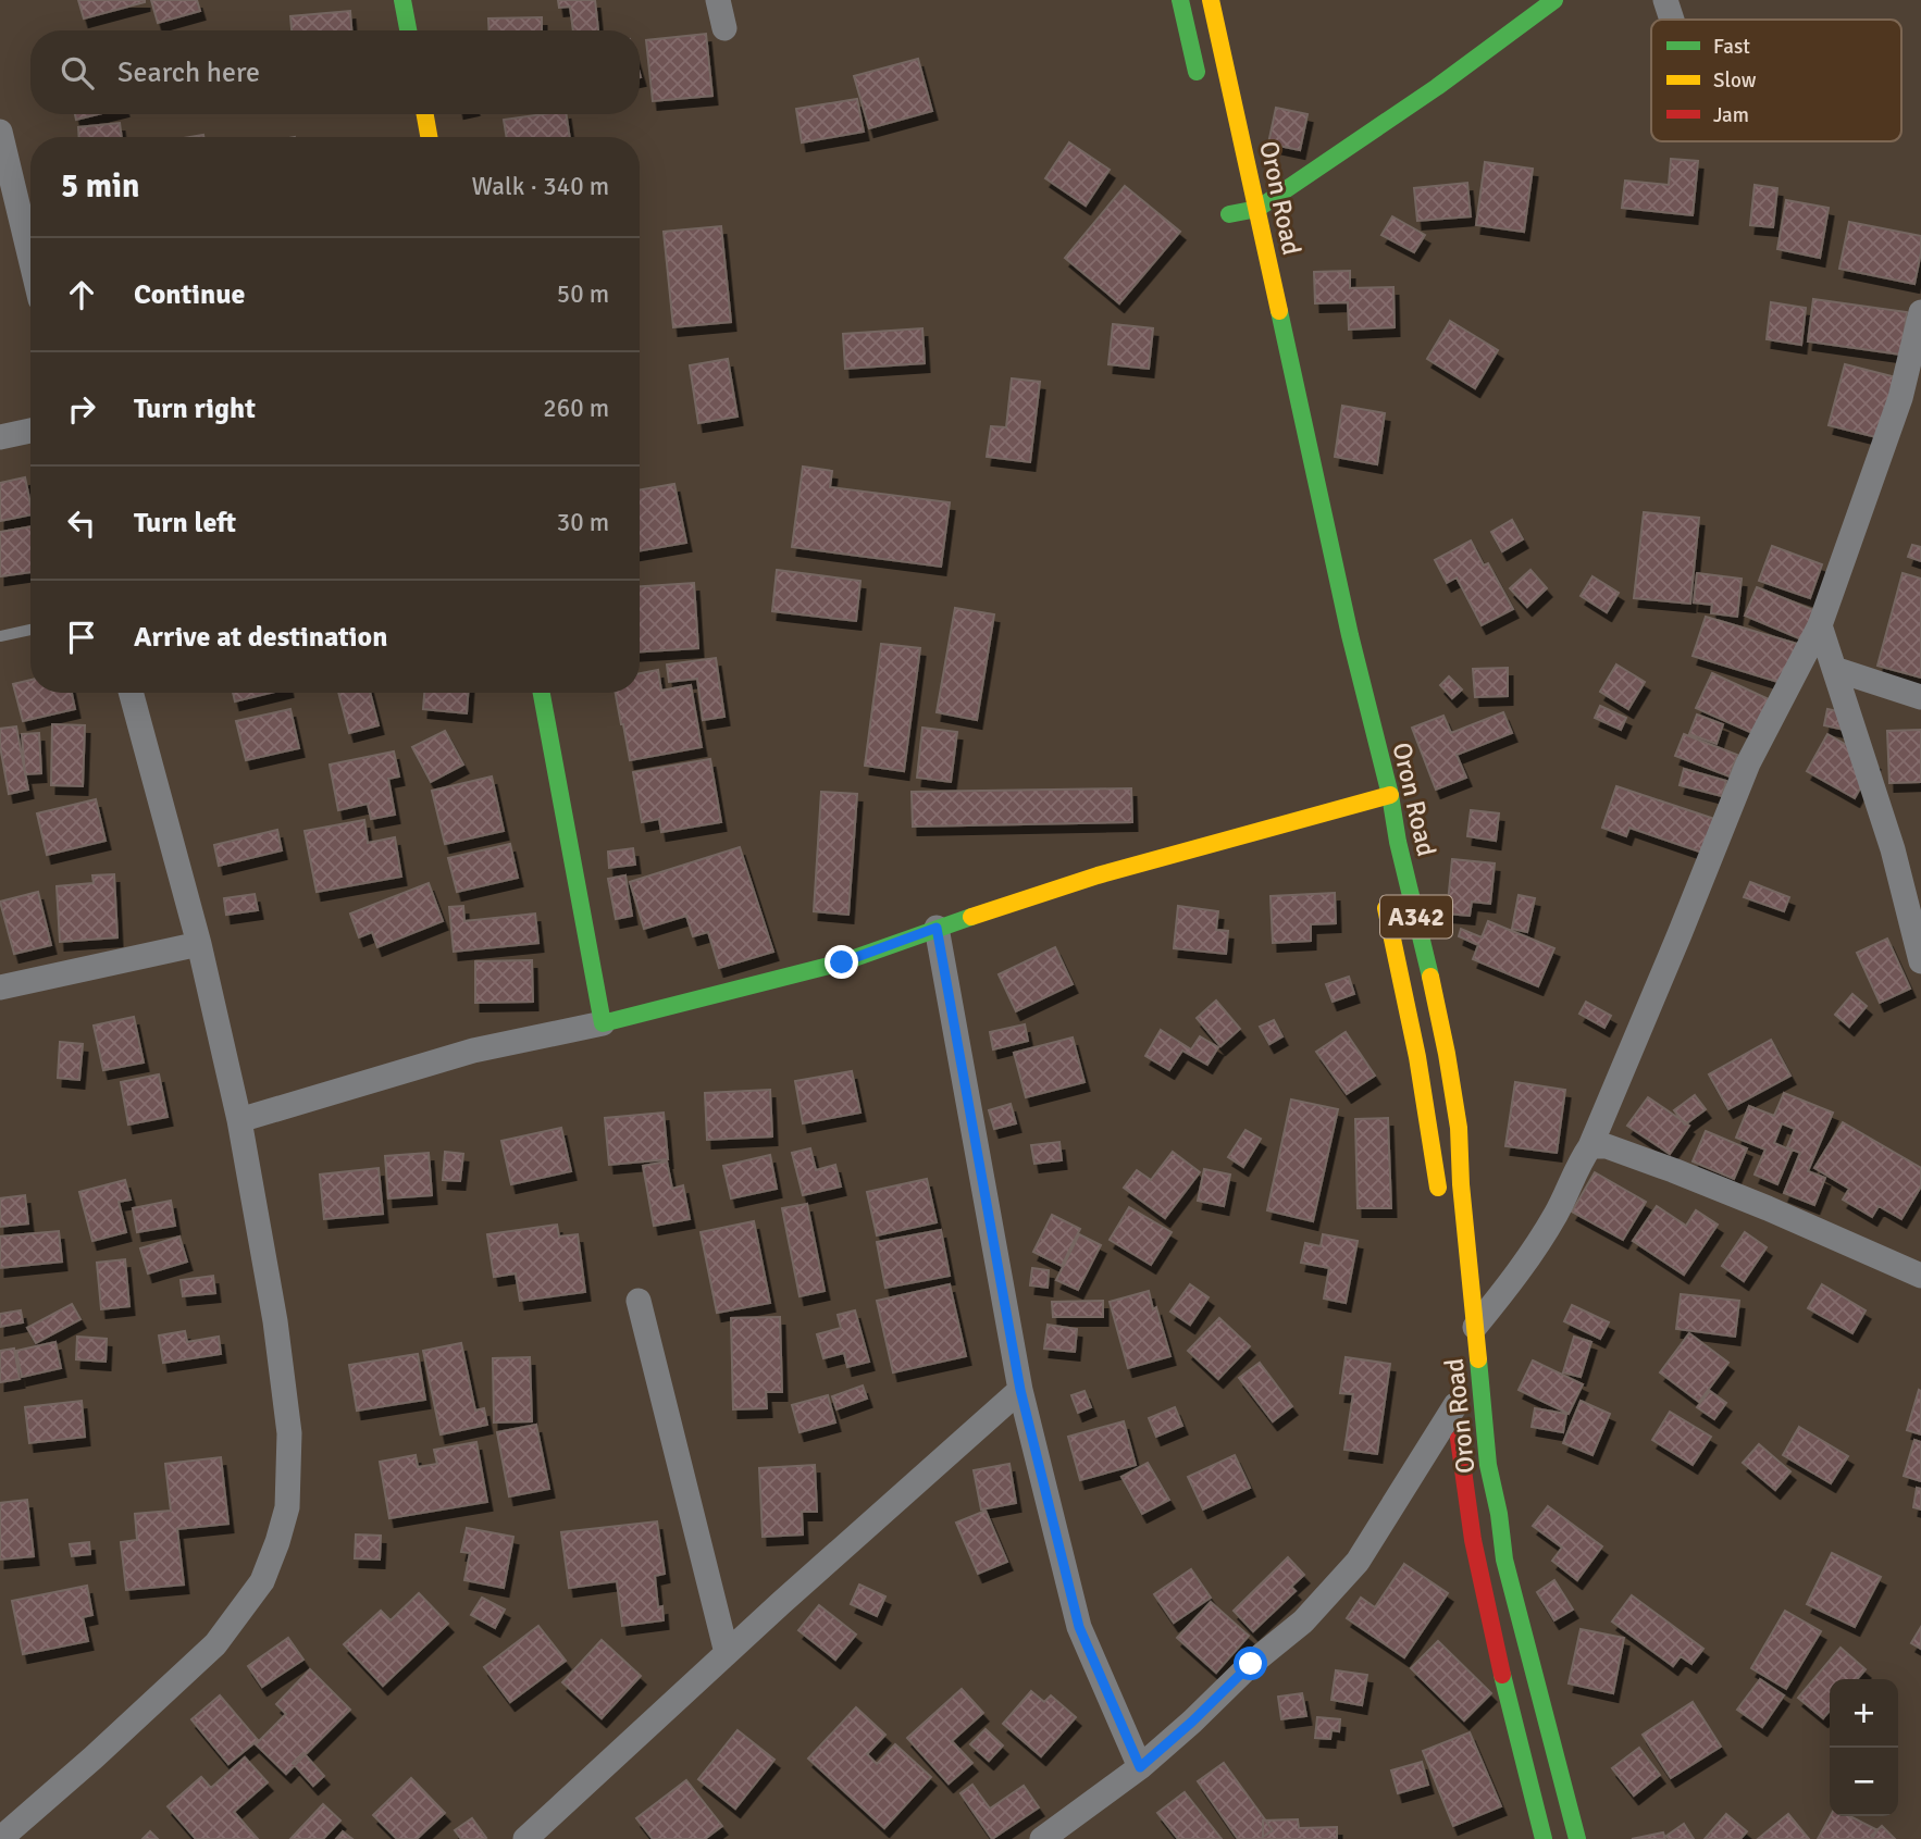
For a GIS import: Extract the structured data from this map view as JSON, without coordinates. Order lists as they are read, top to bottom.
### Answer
{
  "streets": {
    "main road": ["Oron Road", "A342"]
  },
  "legend": ["Fast", "Slow", "Jam"],
  "page": {
    "search": "Search here",
    "heading": ["5 min", "Walk · 340 m"],
    "list": [
      ["Continue", "50 m"],
      ["Turn right", "260 m"],
      ["Turn left", "30 m"],
      "Arrive at destination"
    ],
    "map_buttons": ["+", "−"]
  }
}
